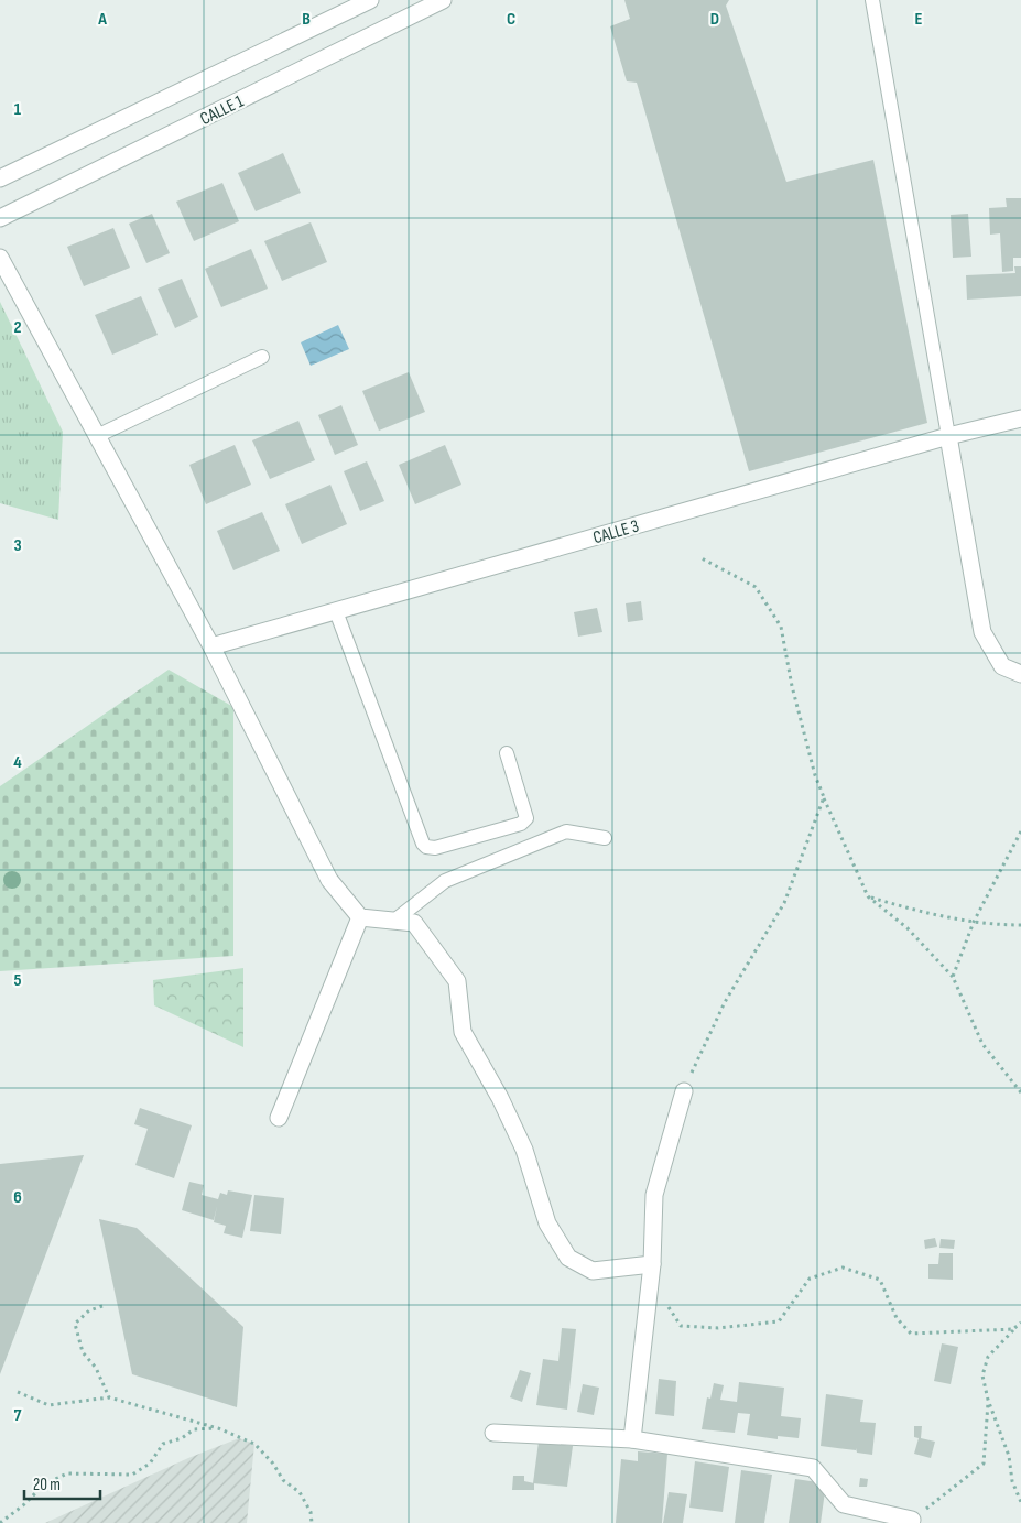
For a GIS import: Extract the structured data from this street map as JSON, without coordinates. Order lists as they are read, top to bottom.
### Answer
{
  "streets": {
    "street": ["CALLE 1", "CALLE 3"]
  },
  "scale_bar": "20 m",
  "grid": {
    "columns": [
      "A",
      "B",
      "C",
      "D",
      "E"
    ],
    "rows": [
      "1",
      "2",
      "3",
      "4",
      "5",
      "6",
      "7"
    ]
  }
}
